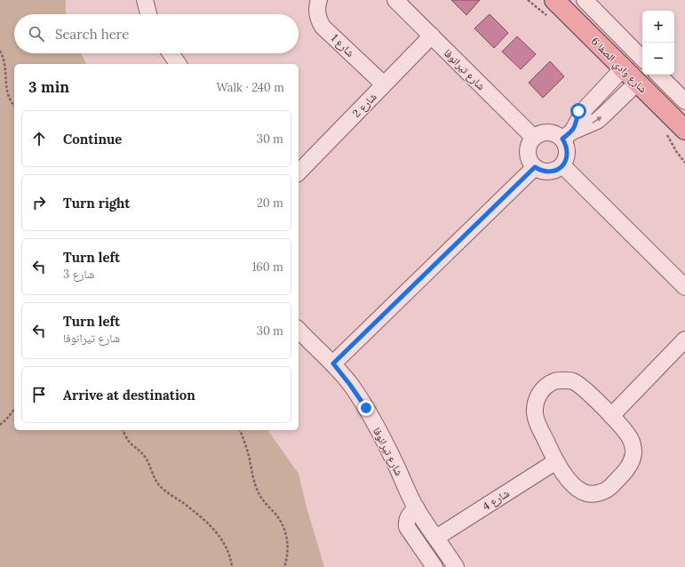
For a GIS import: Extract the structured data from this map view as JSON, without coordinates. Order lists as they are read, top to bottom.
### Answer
{
  "streets": {
    "main road": ["شارع وادي الصفا 6"],
    "street": [
      "شارع 1",
      "شارع تيرانوفا",
      "شارع 2",
      "شارع 4"
    ]
  },
  "crossings": [
    ["شارع 1", "شارع 2"],
    ["شارع تيرانوفا", "شارع 2"],
    ["شارع تيرانوفا", "شارع 4"]
  ],
  "page": {
    "map_buttons": ["+", "−"],
    "search": "Search here",
    "heading": ["3 min", "Walk · 240 m"],
    "list": [
      ["Continue", "30 m"],
      ["Turn right", "20 m"],
      ["Turn left", "شارع 3", "160 m"],
      ["Turn left", "شارع تيرانوفا", "30 m"],
      "Arrive at destination"
    ]
  }
}
